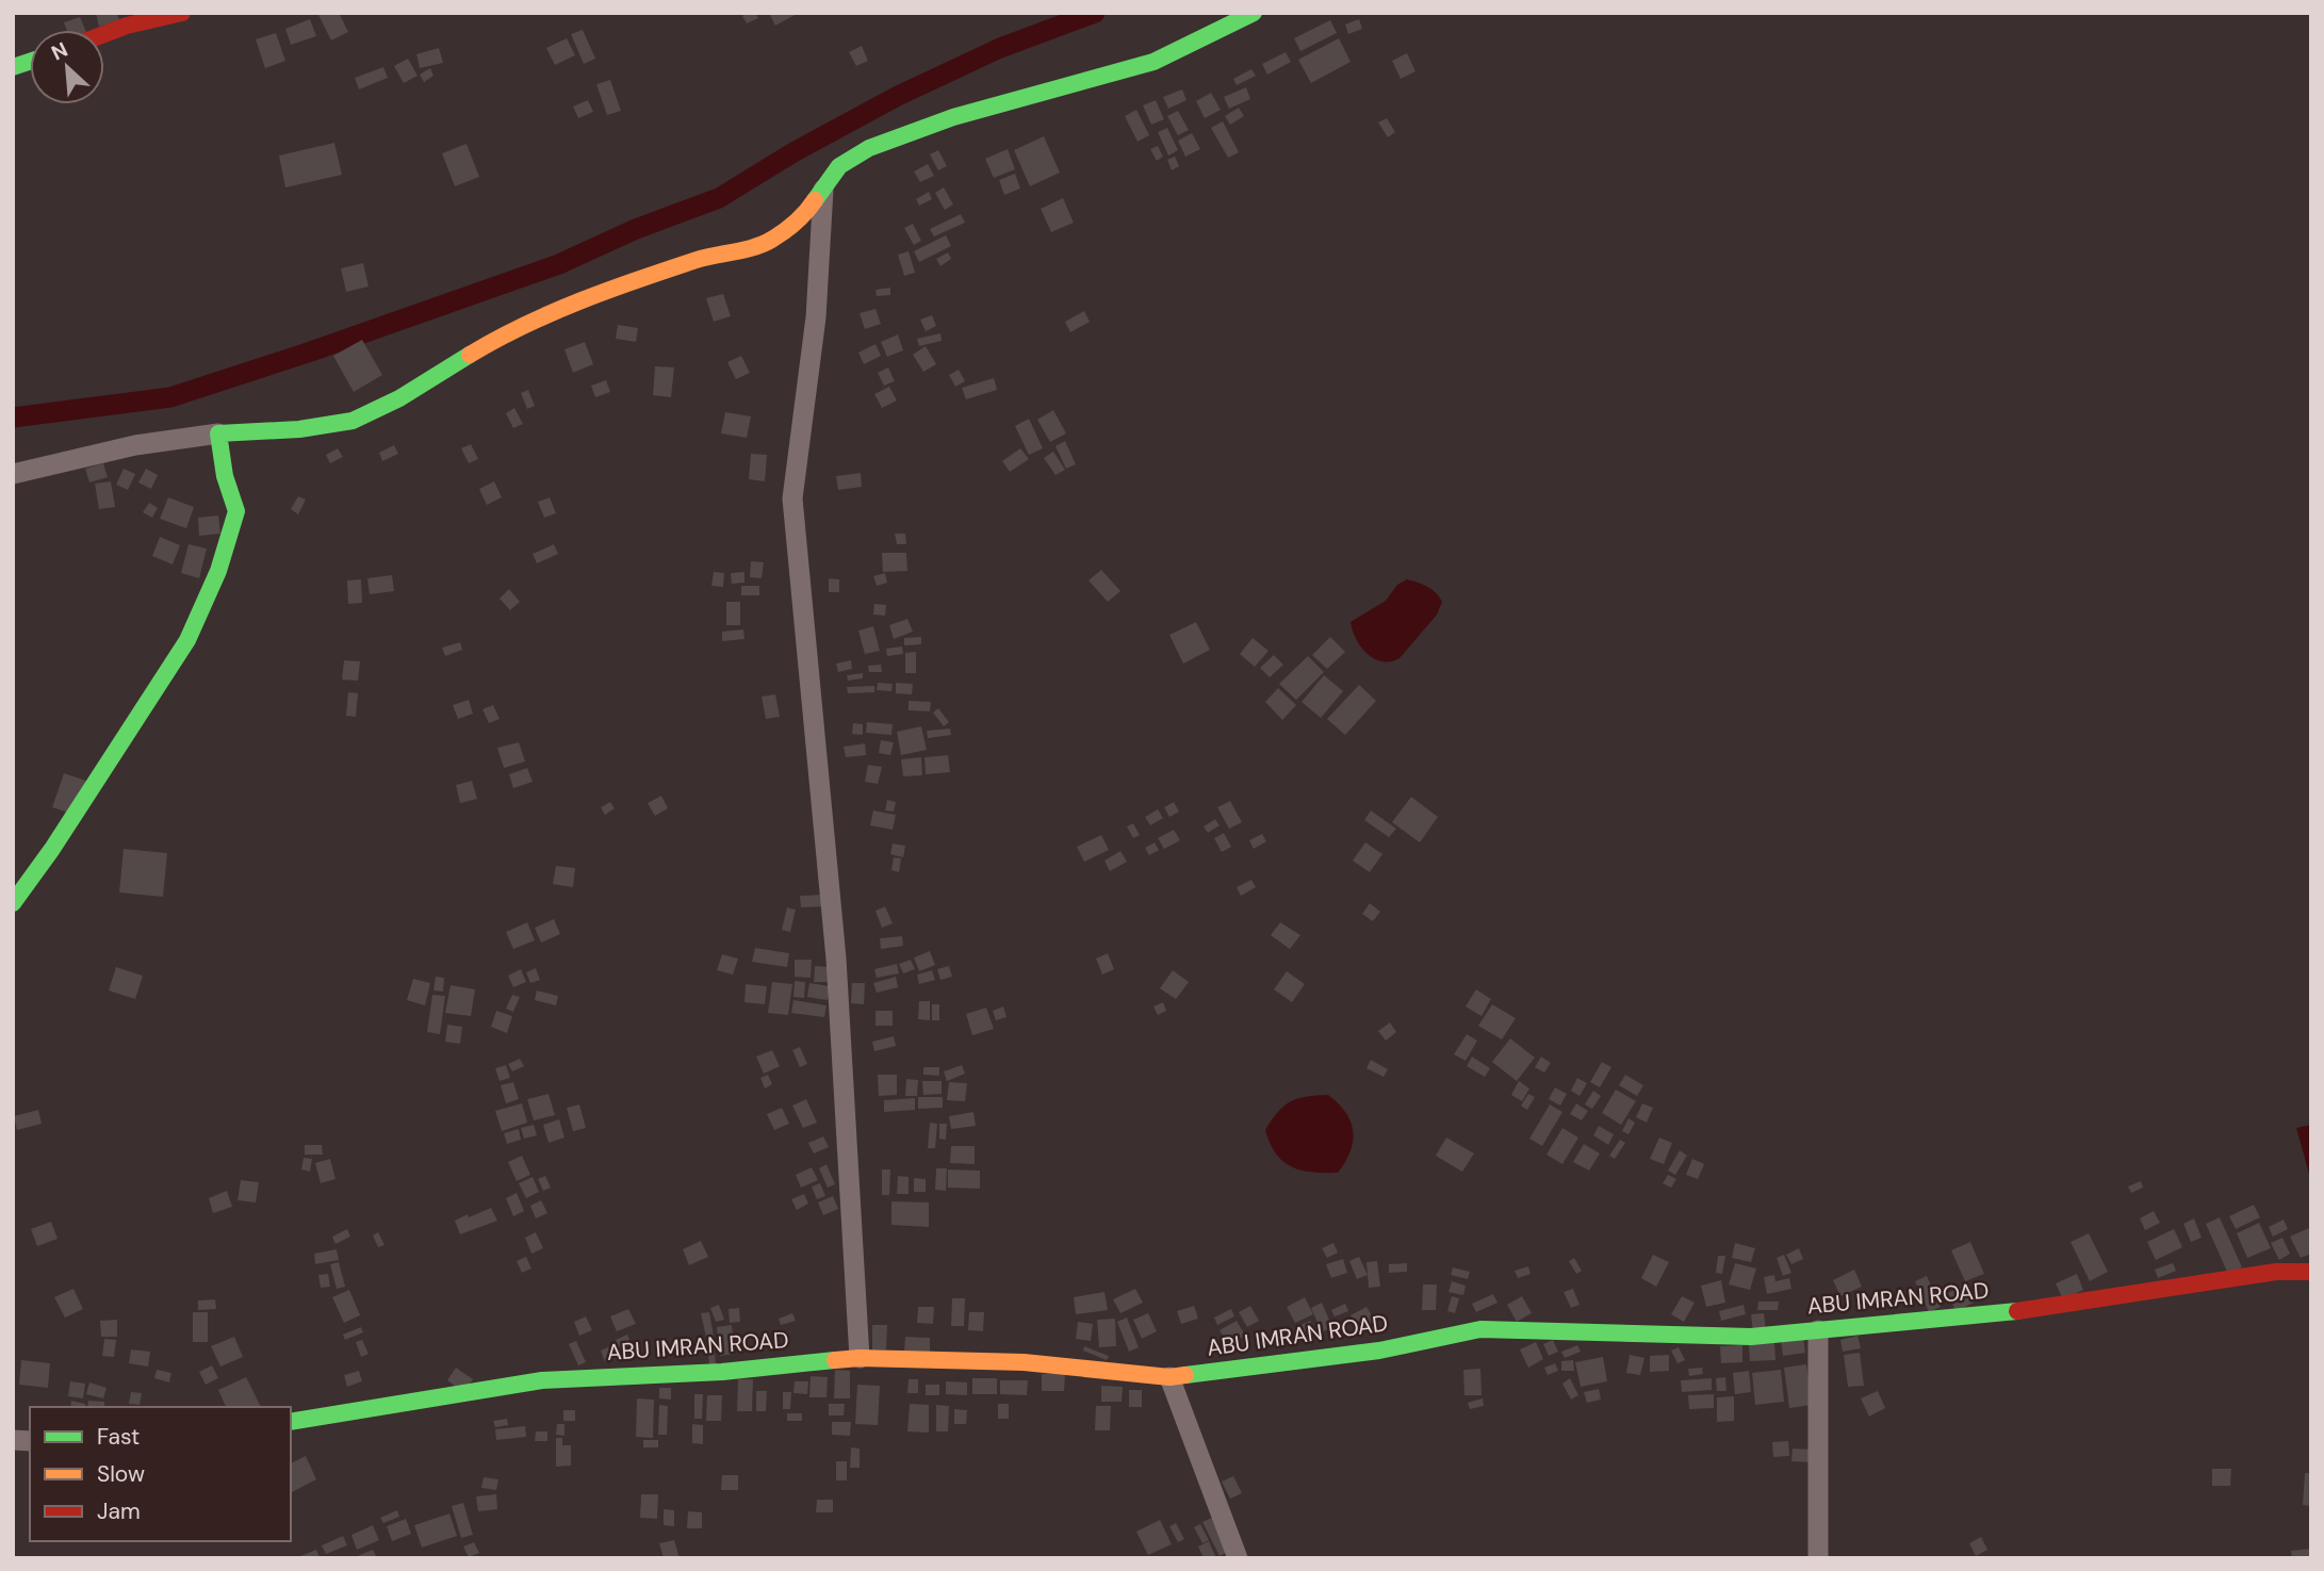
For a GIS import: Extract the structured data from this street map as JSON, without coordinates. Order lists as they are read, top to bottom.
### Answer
{
  "streets": {
    "street": ["ABU IMRAN ROAD"]
  },
  "legend": ["Fast", "Slow", "Jam"],
  "north": "top left"
}
